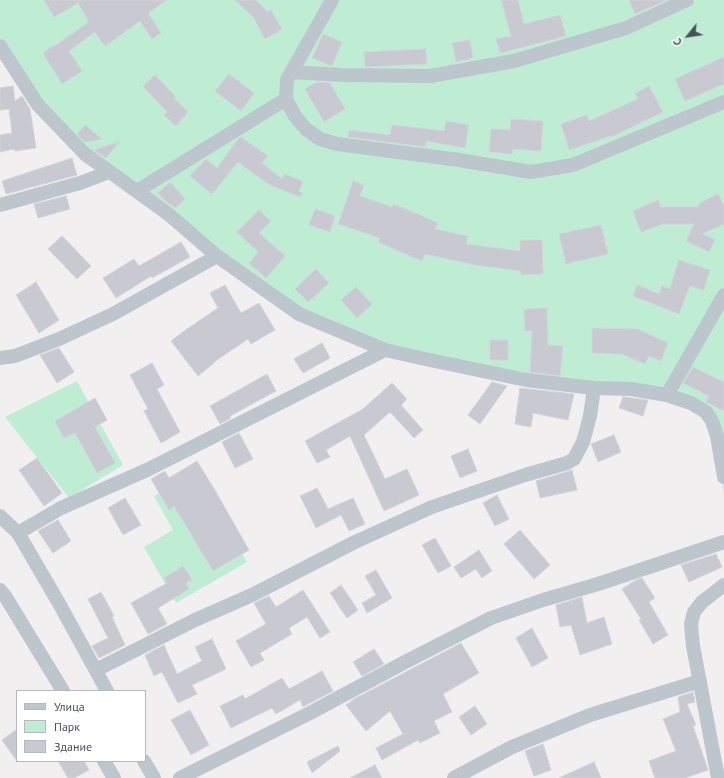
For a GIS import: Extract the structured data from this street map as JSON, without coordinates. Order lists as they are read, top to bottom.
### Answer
{
  "legend": ["Улица", "Парк", "Здание"],
  "north": "bottom left"
}
